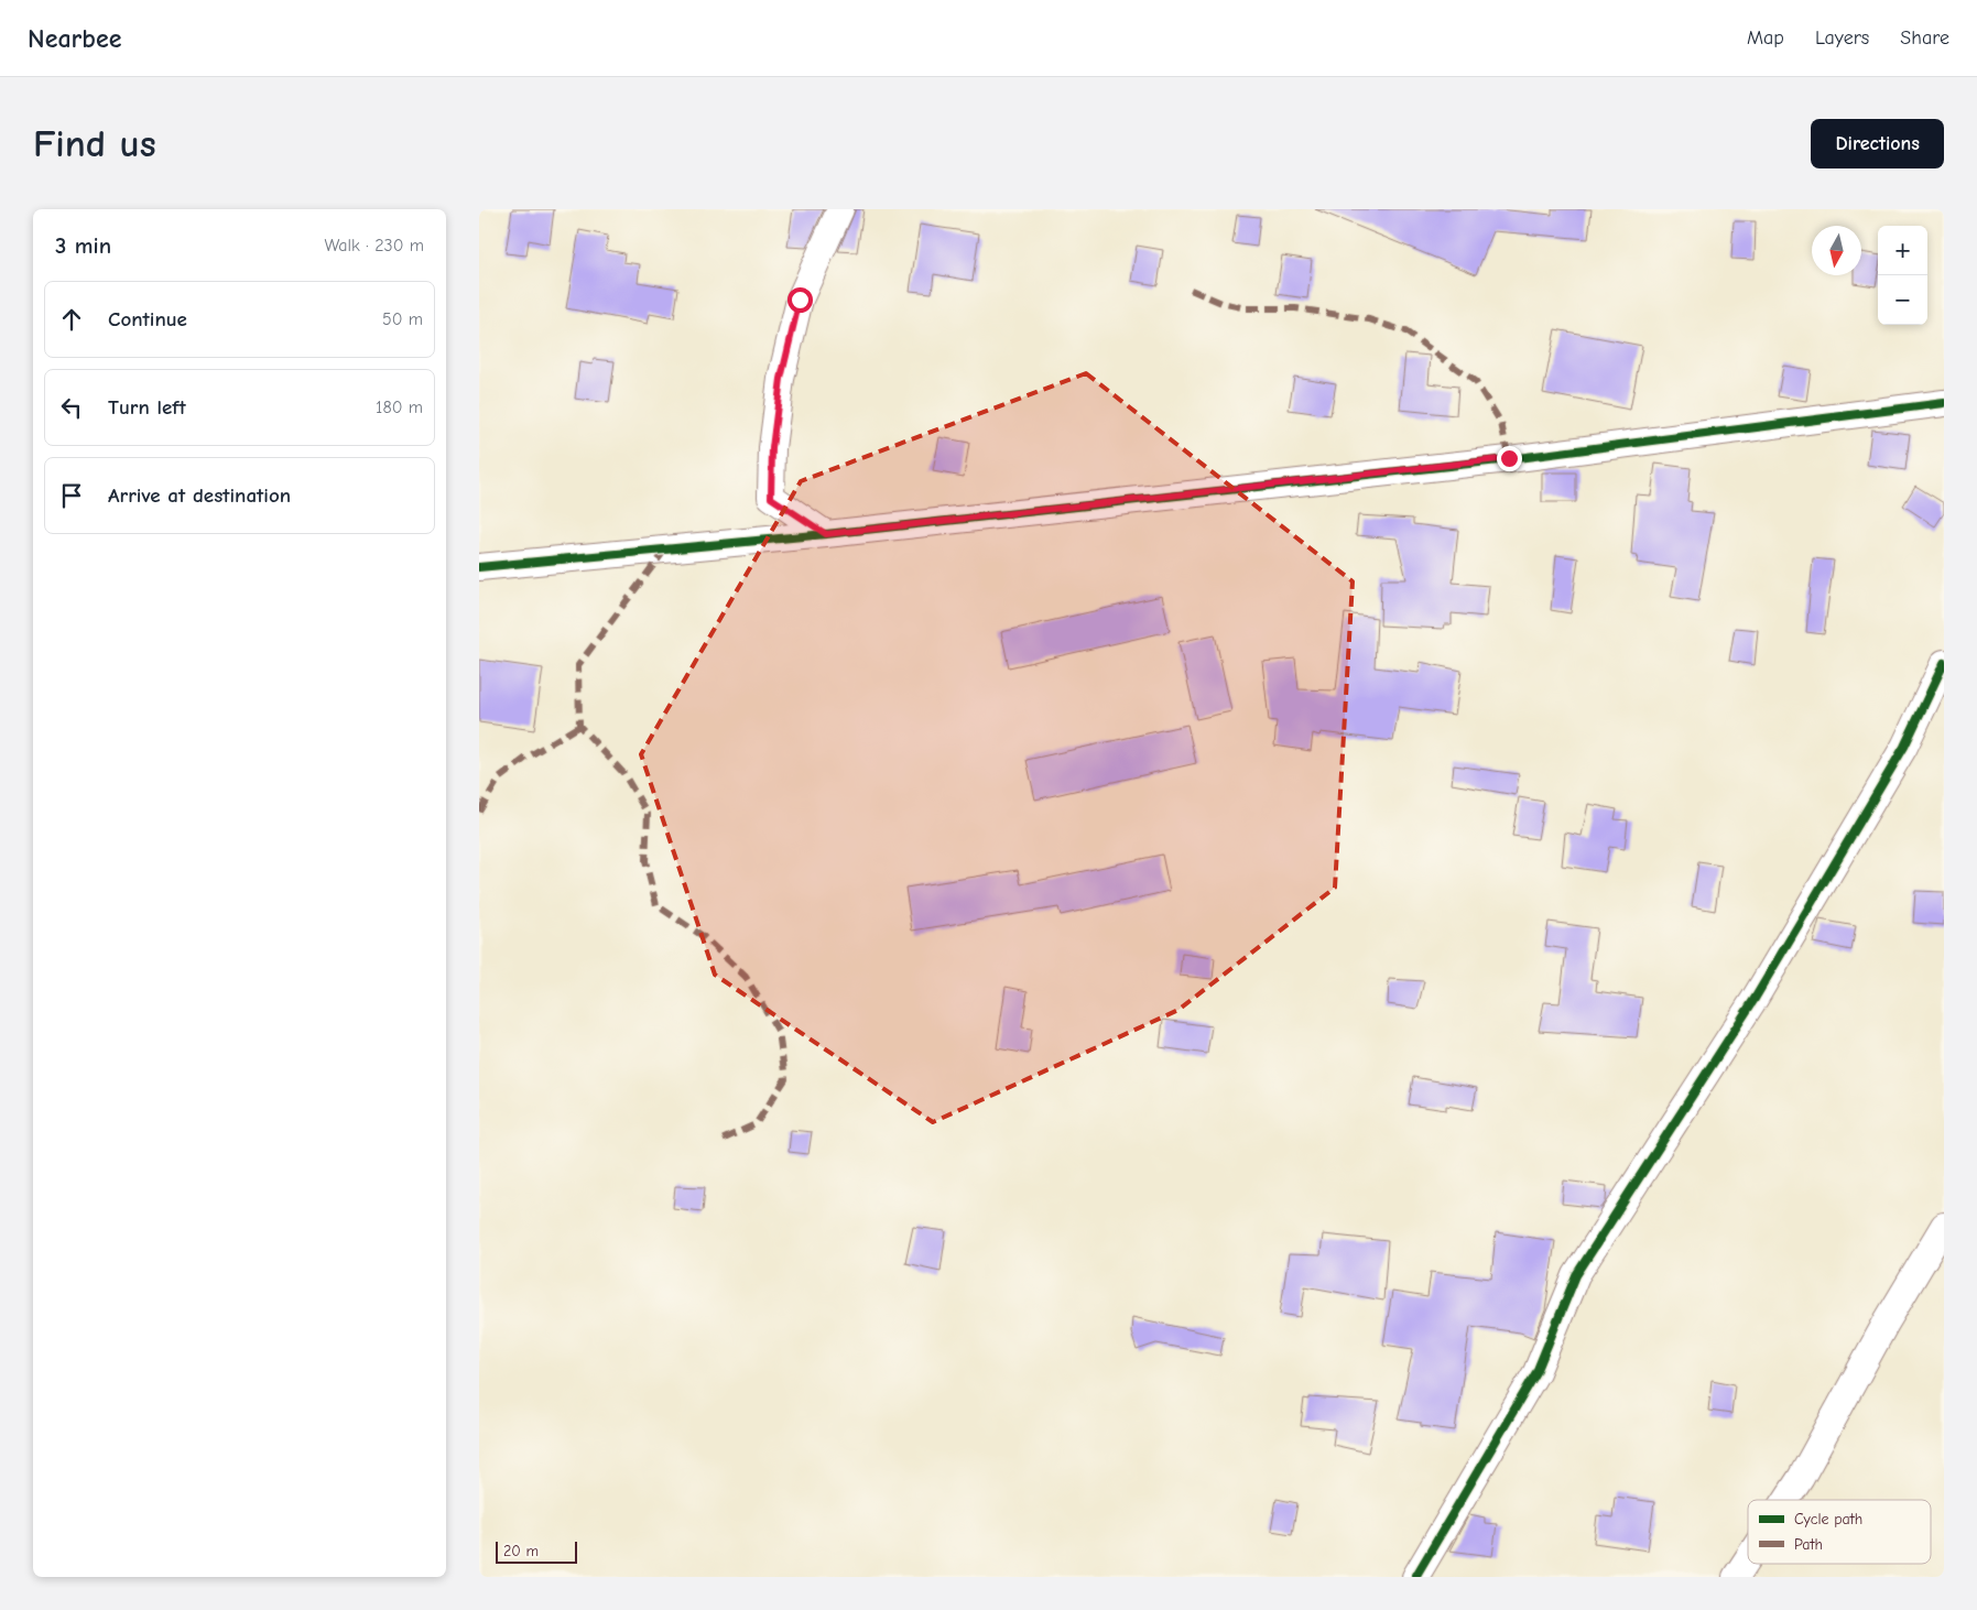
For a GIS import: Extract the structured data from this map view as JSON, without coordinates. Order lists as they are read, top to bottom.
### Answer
{
  "legend": ["Cycle path", "Path"],
  "scale_bar": "20 m",
  "north": "bottom",
  "page": {
    "header": "Nearbee",
    "nav": ["Map", "Layers", "Share"],
    "buttons": "Directions",
    "title": "Find us",
    "heading": ["3 min", "Walk · 230 m"],
    "map_buttons": ["+", "−"],
    "list": [
      ["Continue", "50 m"],
      ["Turn left", "180 m"],
      "Arrive at destination"
    ],
    "scale": "20 m"
  }
}
